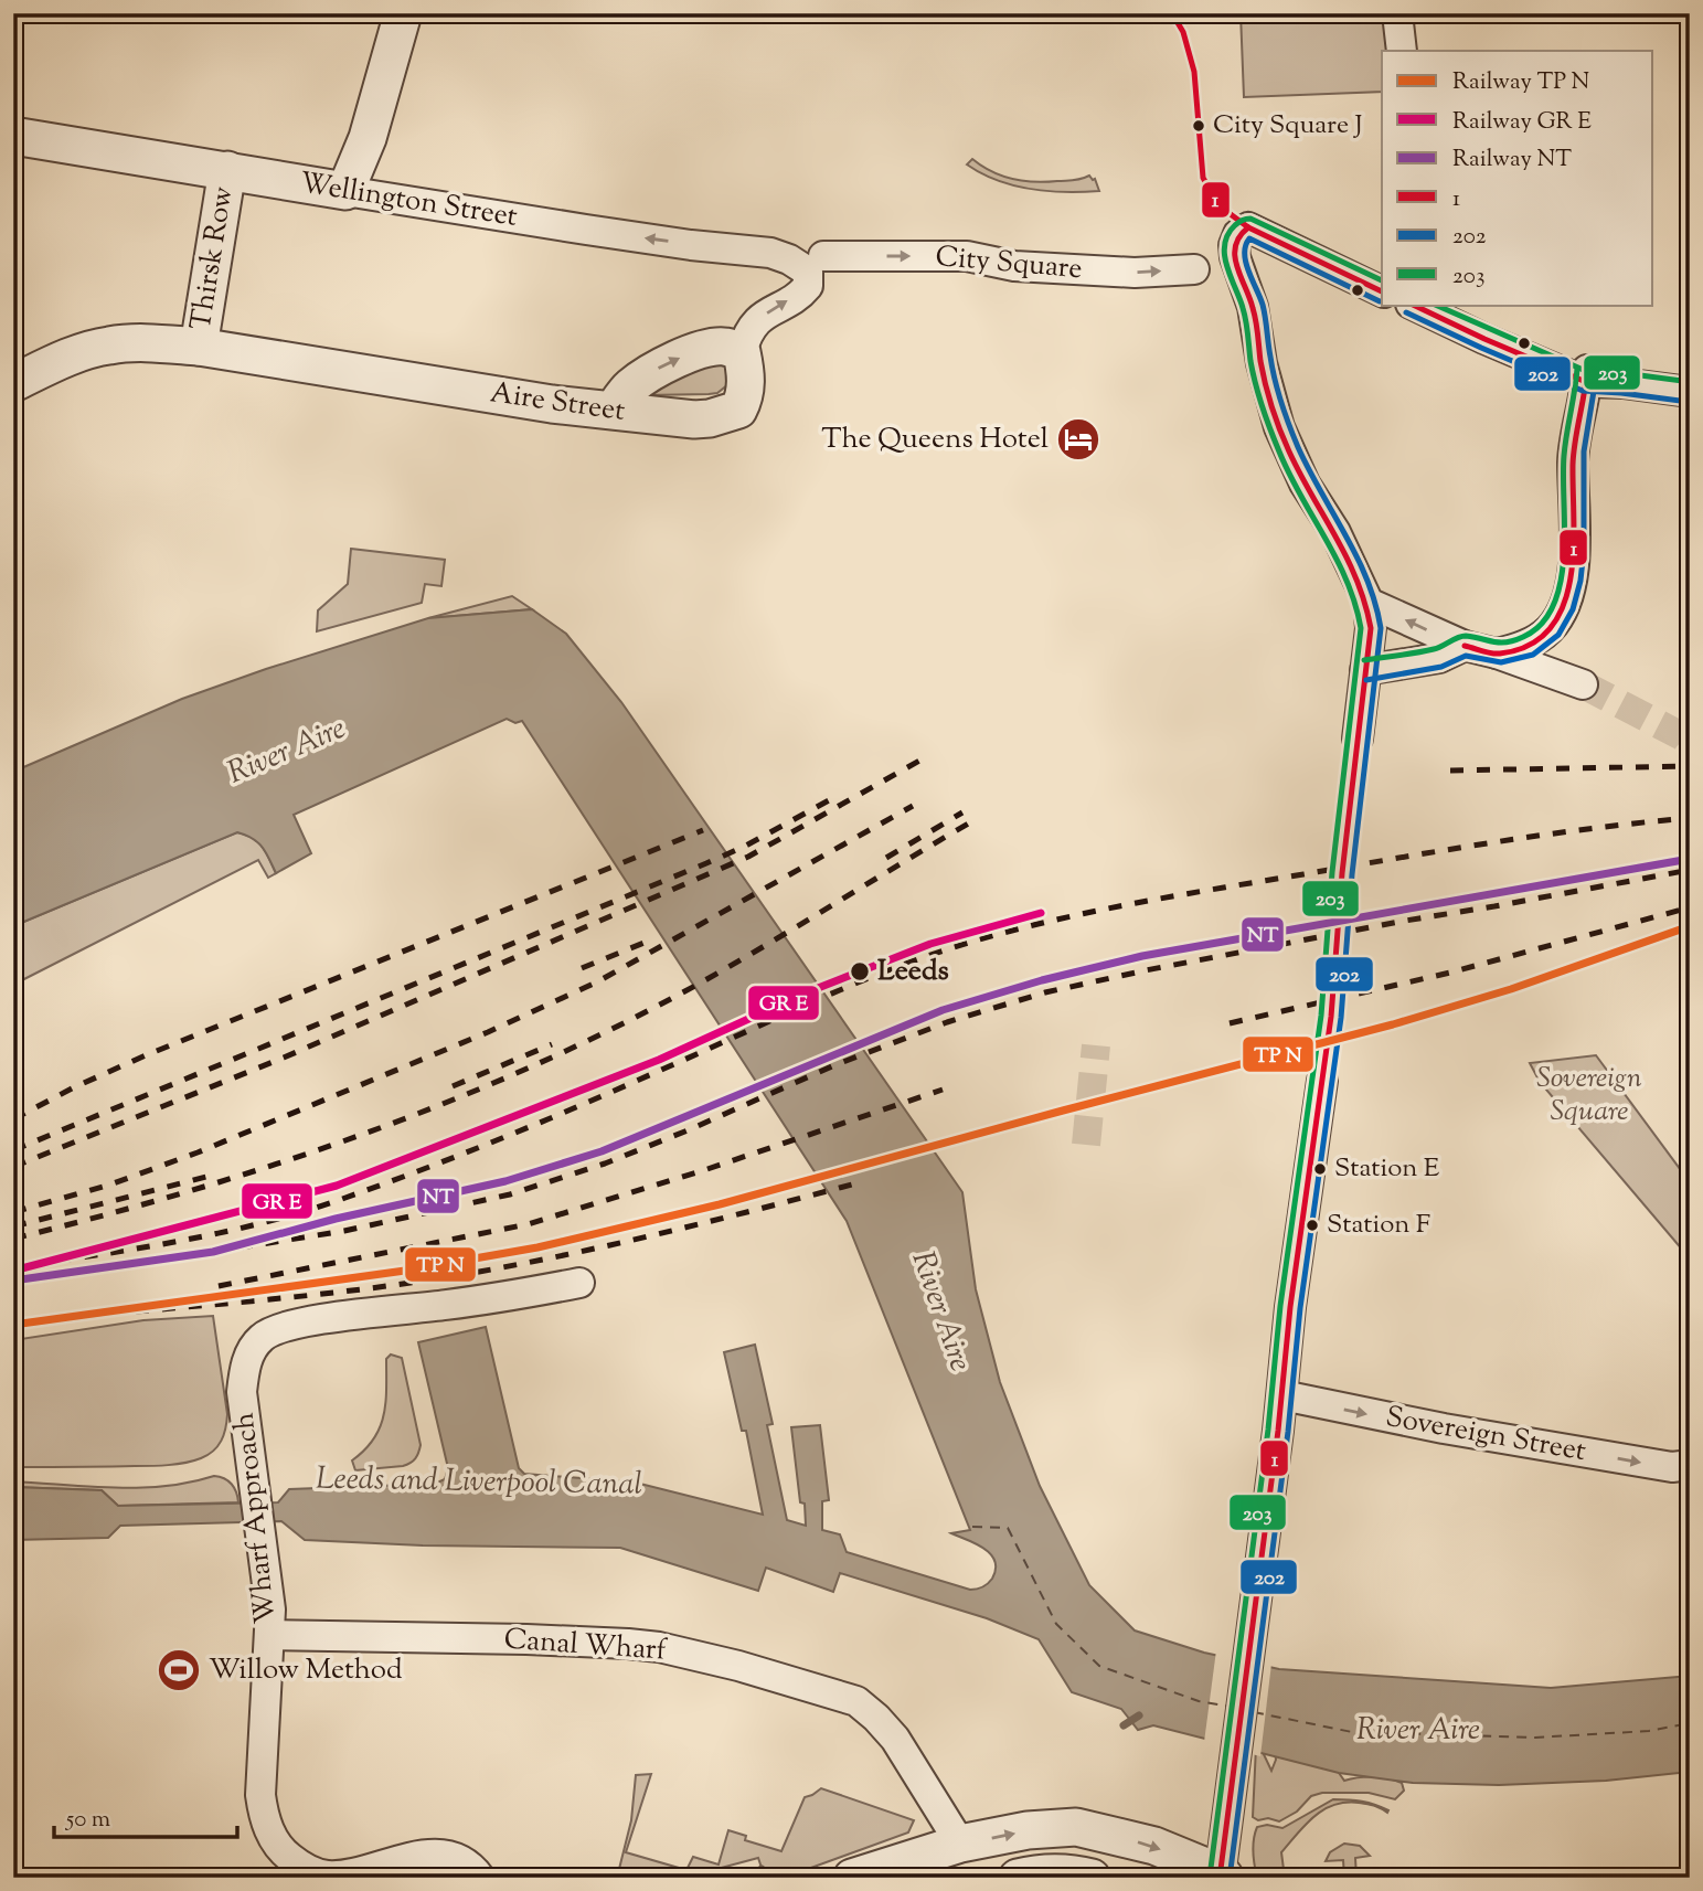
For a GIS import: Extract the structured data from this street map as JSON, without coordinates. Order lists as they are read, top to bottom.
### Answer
{
  "streets": {
    "street": [
      "Wellington Street",
      "Thirsk Row",
      "City Square",
      "Aire Street",
      "Sovereign Street",
      "Wharf Approach",
      "Canal Wharf"
    ]
  },
  "crossings": [
    ["Wellington Street", "Thirsk Row"],
    ["Wellington Street", "City Square"],
    ["Thirsk Row", "Aire Street"],
    ["Wharf Approach", "Canal Wharf"]
  ],
  "one_way": ["Wellington Street", "City Square", "Sovereign Street"],
  "water": ["River Aire", "Leeds and Liverpool Canal"],
  "parks": ["Sovereign Square"],
  "places": {
    "other": [
      "City Square J",
      "Leeds",
      "Station E",
      "Station F"
    ],
    "hotel": ["The Queens Hotel"],
    "sports": ["Willow Method"]
  },
  "lines": [
    "transit line 1",
    "transit line 203",
    "transit line 202",
    "rail line NT"
  ],
  "legend": [
    "Railway TP N",
    "Railway GR E",
    "Railway NT",
    "1",
    "202",
    "203"
  ],
  "scale_bar": "50 m"
}
